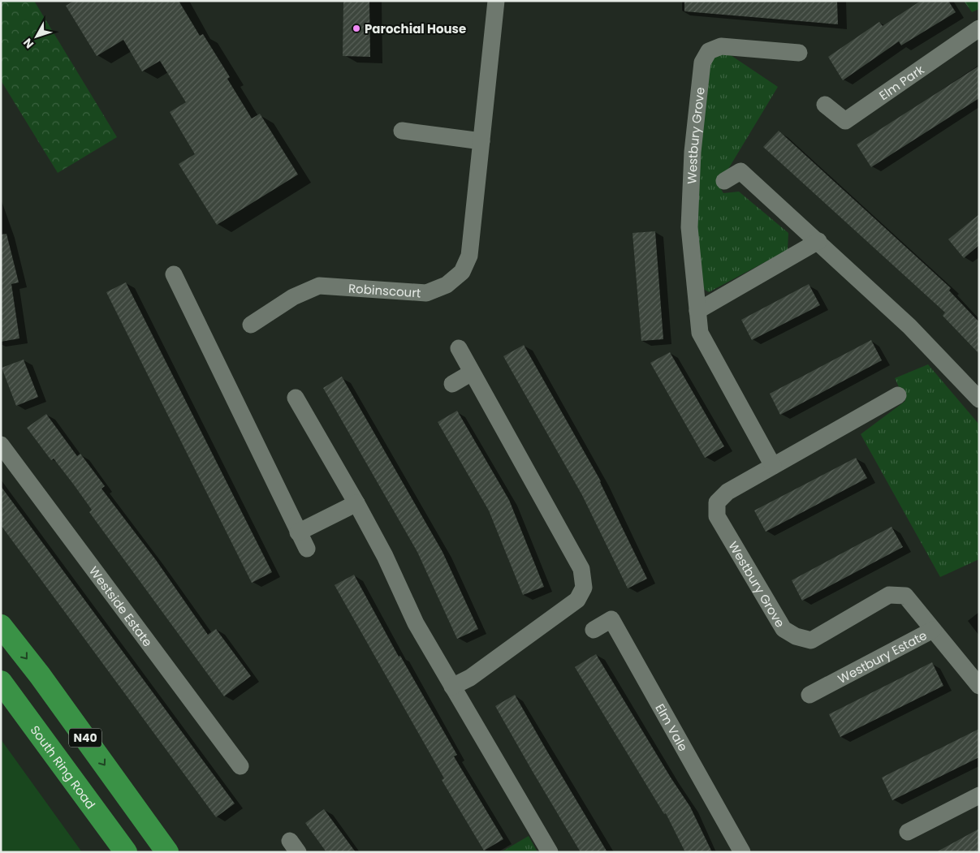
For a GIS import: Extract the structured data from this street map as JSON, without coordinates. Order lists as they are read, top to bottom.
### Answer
{
  "streets": {
    "highway": ["N40", "South Ring Road"],
    "street": [
      "Elm Park",
      "Westbury Grove",
      "Robinscourt",
      "Westside Estate",
      "Westbury Estate",
      "Elm Vale"
    ]
  },
  "crossings": [
    ["Westbury Grove", "Westbury Estate"]
  ],
  "places": ["Parochial House"],
  "north": "bottom left"
}
